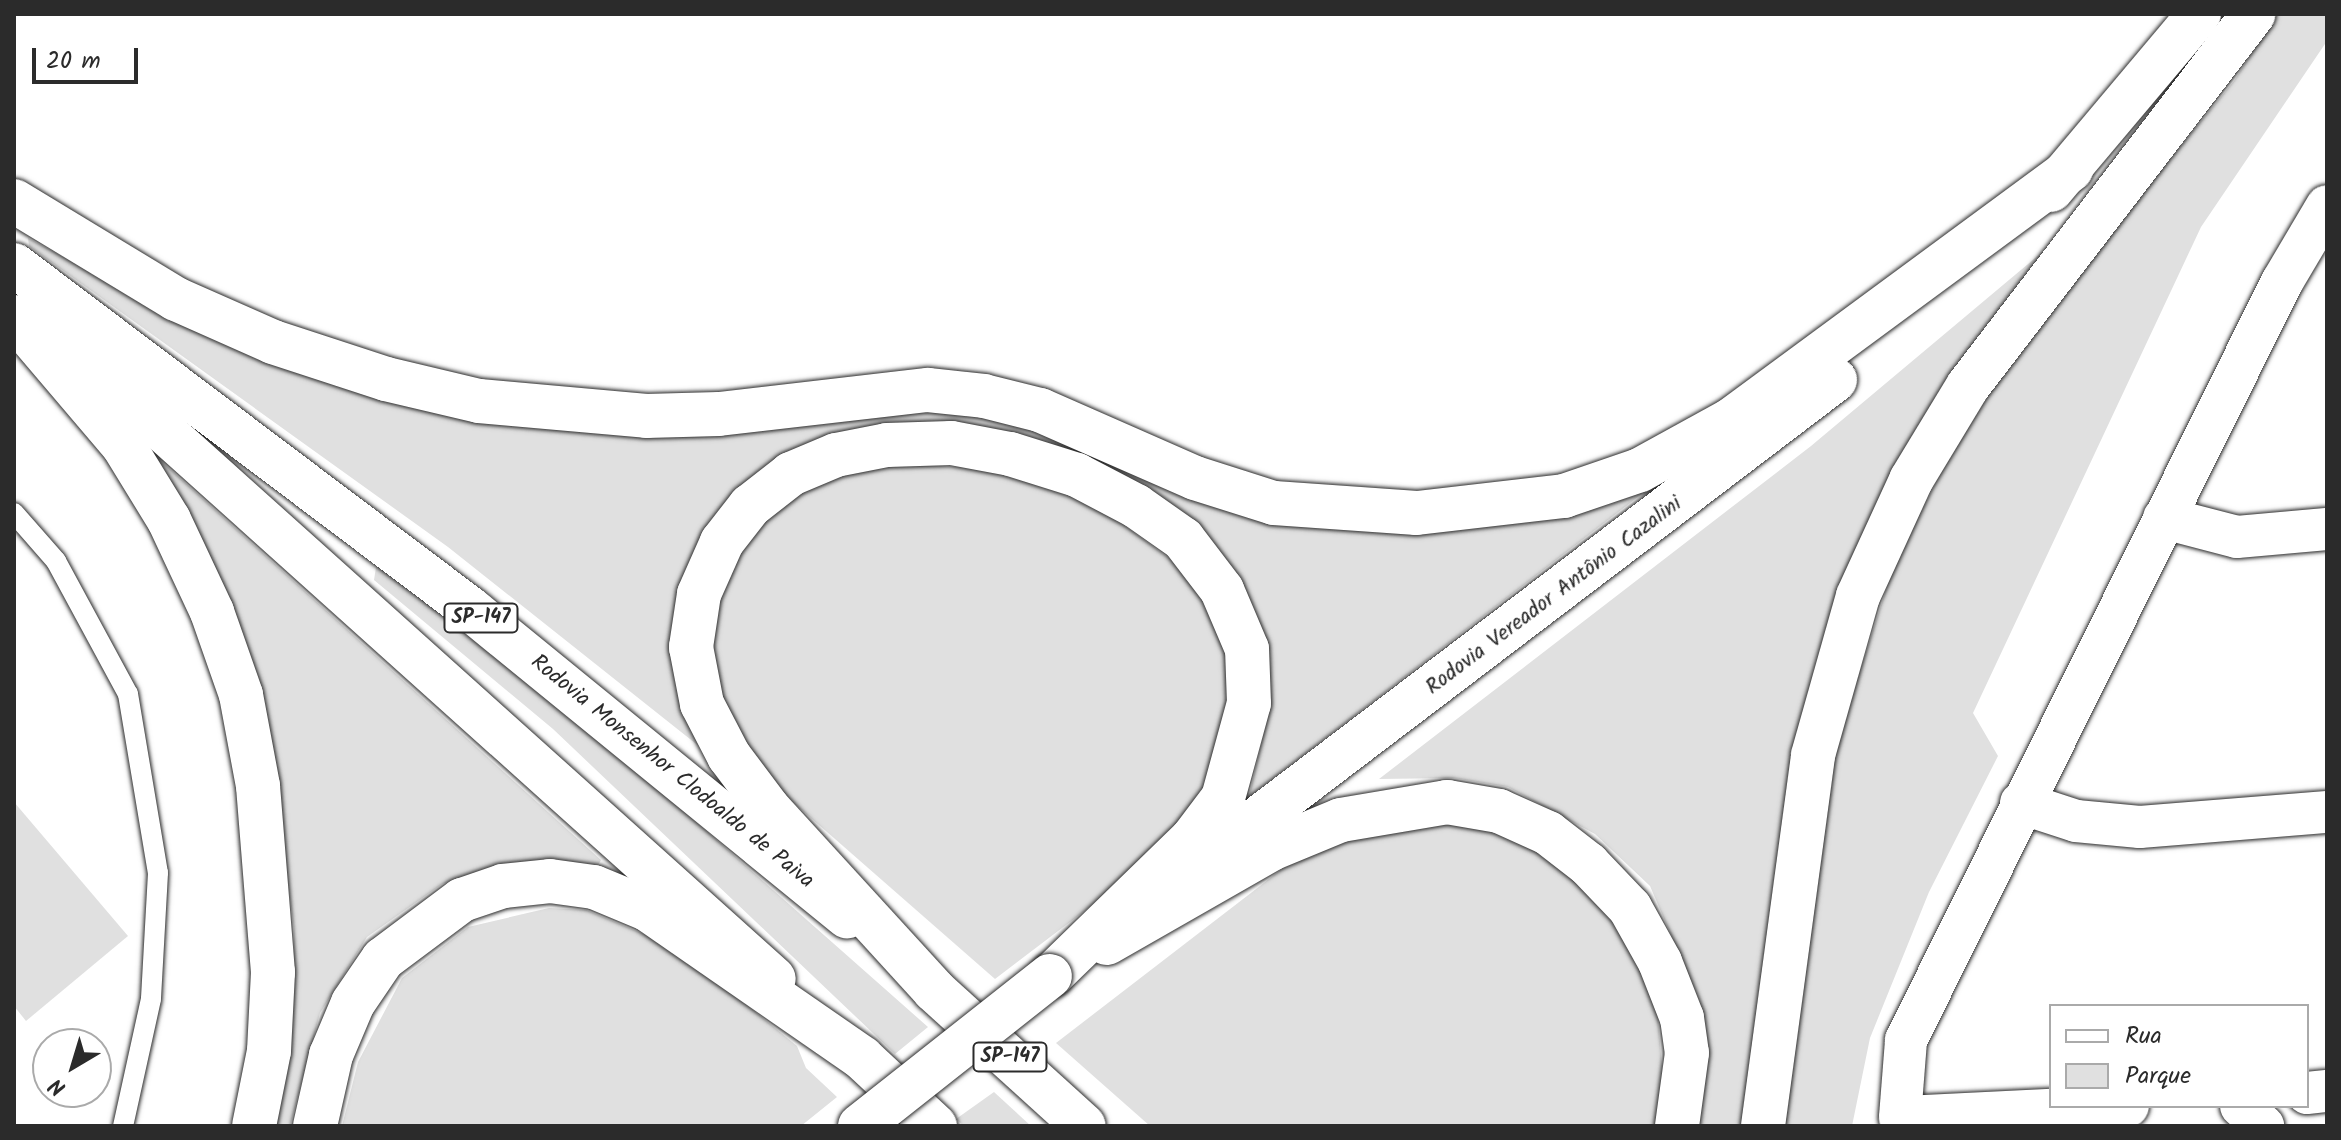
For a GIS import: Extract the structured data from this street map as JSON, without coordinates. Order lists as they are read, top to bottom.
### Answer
{
  "streets": {
    "main road": ["Rodovia Vereador Antônio Cazalini", "SP-147", "Rodovia Monsenhor Clodoaldo de Paiva"]
  },
  "legend": ["Rua", "Parque"],
  "scale_bar": "20 m",
  "north": "bottom left"
}
